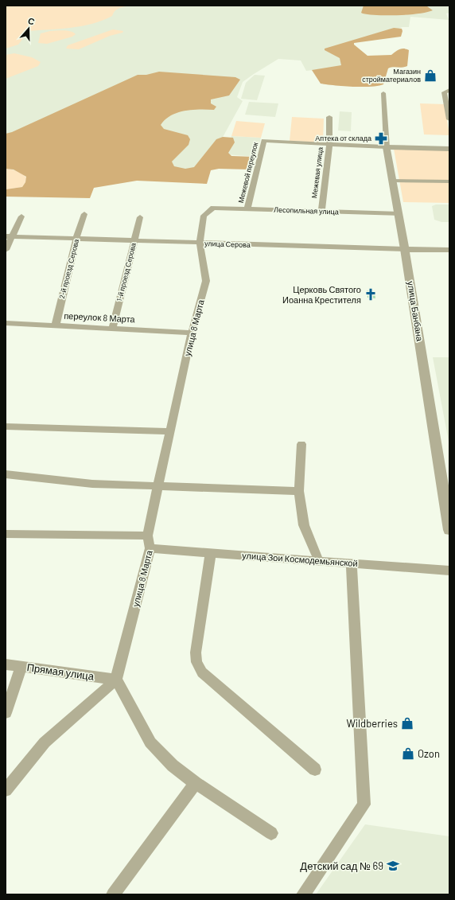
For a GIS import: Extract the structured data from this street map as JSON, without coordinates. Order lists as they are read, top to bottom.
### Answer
{
  "streets": {
    "street": [
      "Межевой переулок",
      "Межевая улица",
      "Лесопильная улица",
      "улица Серова",
      "2-й проезд Серова",
      "1-й проезд Серова",
      "улица Банбана",
      "переулок 8 Марта",
      "улица 8 Марта",
      "улица Зои Космодемьянской",
      "Прямая улица"
    ]
  },
  "crossings": [
    ["Межевой переулок", "Межевая улица"],
    ["Межевой переулок", "Лесопильная улица"],
    ["Межевая улица", "Лесопильная улица"],
    ["Лесопильная улица", "улица Банбана"],
    ["Лесопильная улица", "улица 8 Марта"],
    ["улица Серова", "2-й проезд Серова"],
    ["улица Серова", "1-й проезд Серова"],
    ["улица Серова", "улица Банбана"],
    ["улица Серова", "улица 8 Марта"],
    ["2-й проезд Серова", "переулок 8 Марта"],
    ["1-й проезд Серова", "переулок 8 Марта"],
    ["переулок 8 Марта", "улица 8 Марта"],
    ["улица 8 Марта", "улица Зои Космодемьянской"],
    ["улица 8 Марта", "Прямая улица"]
  ],
  "places": {
    "shop": ["Магазин стройматериалов", "Wildberries", "Ozon"],
    "pharmacy": ["Аптека от склада"],
    "church": ["Церковь Святого Иоанна Крестителя"],
    "school or university": ["Детский сад № 69"]
  },
  "north": "top"
}
